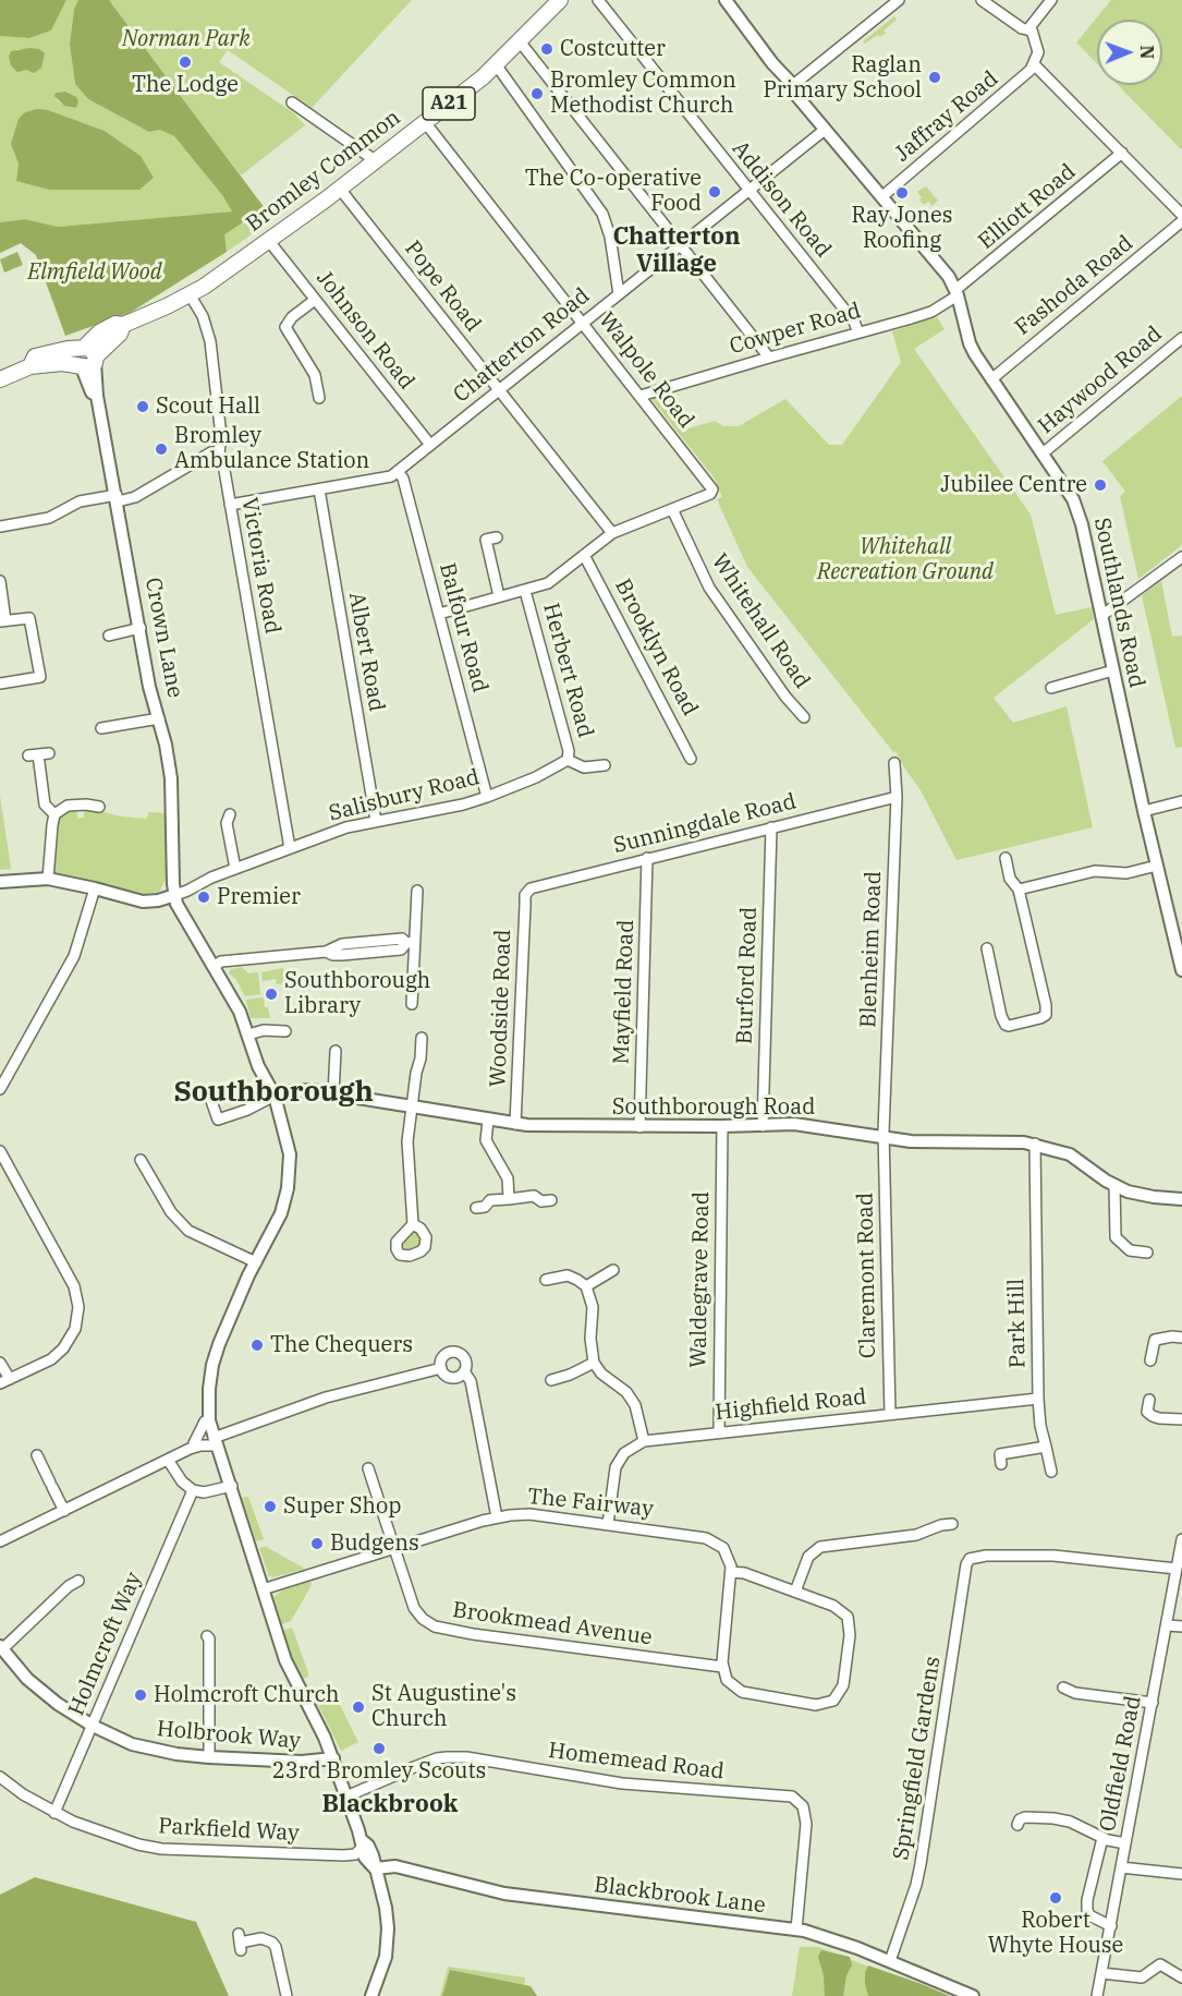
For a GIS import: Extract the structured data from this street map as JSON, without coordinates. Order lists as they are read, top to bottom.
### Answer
{
  "streets": {
    "main road": ["A21", "Bromley Common"],
    "street": [
      "Jaffray Road",
      "Addison Road",
      "Elliott Road",
      "Fashoda Road",
      "Pope Road",
      "Cowper Road",
      "Johnson Road",
      "Chatterton Road",
      "Walpole Road",
      "Haywood Road",
      "Victoria Road",
      "Southlands Road",
      "Whitehall Road",
      "Balfour Road",
      "Crown Lane",
      "Brooklyn Road",
      "Albert Road",
      "Herbert Road",
      "Salisbury Road",
      "Sunningdale Road",
      "Blenheim Road",
      "Burford Road",
      "Mayfield Road",
      "Woodside Road",
      "Southborough Road",
      "Claremont Road",
      "Waldegrave Road",
      "Park Hill",
      "Highfield Road",
      "The Fairway",
      "Brookmead Avenue",
      "Holmcroft Way",
      "Holbrook Way",
      "Springfield Gardens",
      "Homemead Road",
      "Oldfield Road",
      "Parkfield Way",
      "Blackbrook Lane"
    ]
  },
  "crossings": [
    ["Jaffray Road", "Southlands Road"],
    ["Bromley Common", "Pope Road"],
    ["Bromley Common", "Johnson Road"],
    ["Bromley Common", "Walpole Road"],
    ["Bromley Common", "Victoria Road"],
    ["Bromley Common", "Crown Lane"],
    ["Addison Road", "Cowper Road"],
    ["Addison Road", "Chatterton Road"],
    ["Elliott Road", "Cowper Road"],
    ["Elliott Road", "Southlands Road"],
    ["Fashoda Road", "Southlands Road"],
    ["Pope Road", "Chatterton Road"],
    ["Cowper Road", "Walpole Road"],
    ["Cowper Road", "Southlands Road"],
    ["Johnson Road", "Chatterton Road"],
    ["Chatterton Road", "Walpole Road"],
    ["Chatterton Road", "Victoria Road"],
    ["Chatterton Road", "Southlands Road"],
    ["Chatterton Road", "Balfour Road"],
    ["Chatterton Road", "Albert Road"],
    ["Walpole Road", "Whitehall Road"],
    ["Haywood Road", "Southlands Road"],
    ["Victoria Road", "Salisbury Road"],
    ["Balfour Road", "Salisbury Road"],
    ["Crown Lane", "Salisbury Road"],
    ["Crown Lane", "Southborough Road"],
    ["Crown Lane", "The Fairway"],
    ["Crown Lane", "Holbrook Way"],
    ["Crown Lane", "Homemead Road"],
    ["Crown Lane", "Parkfield Way"],
    ["Crown Lane", "Blackbrook Lane"],
    ["Albert Road", "Salisbury Road"],
    ["Herbert Road", "Salisbury Road"],
    ["Sunningdale Road", "Blenheim Road"],
    ["Sunningdale Road", "Burford Road"],
    ["Sunningdale Road", "Mayfield Road"],
    ["Sunningdale Road", "Woodside Road"],
    ["Blenheim Road", "Southborough Road"],
    ["Blenheim Road", "Claremont Road"],
    ["Burford Road", "Southborough Road"],
    ["Mayfield Road", "Southborough Road"],
    ["Woodside Road", "Southborough Road"],
    ["Southborough Road", "Claremont Road"],
    ["Southborough Road", "Waldegrave Road"],
    ["Southborough Road", "Park Hill"],
    ["Claremont Road", "Highfield Road"],
    ["Waldegrave Road", "Highfield Road"],
    ["Park Hill", "Highfield Road"],
    ["The Fairway", "Brookmead Avenue"],
    ["Holmcroft Way", "Holbrook Way"],
    ["Holmcroft Way", "Parkfield Way"],
    ["Springfield Gardens", "Oldfield Road"],
    ["Springfield Gardens", "Blackbrook Lane"],
    ["Homemead Road", "Blackbrook Lane"]
  ],
  "districts": ["Chatterton Village", "Southborough", "Blackbrook"],
  "parks": ["Norman Park", "Elmfield Wood", "Whitehall Recreation Ground"],
  "places": [
    "Costcutter",
    "The Lodge",
    "Raglan Primary School",
    "Bromley Common Methodist Church",
    "The Co-operative Food",
    "Ray Jones Roofing",
    "Scout Hall",
    "Bromley Ambulance Station",
    "Jubilee Centre",
    "Premier",
    "Southborough Library",
    "The Chequers",
    "Super Shop",
    "Budgens",
    "Holmcroft Church",
    "St Augustine's Church",
    "23rd Bromley Scouts",
    "Robert Whyte House"
  ],
  "north": "right"
}
